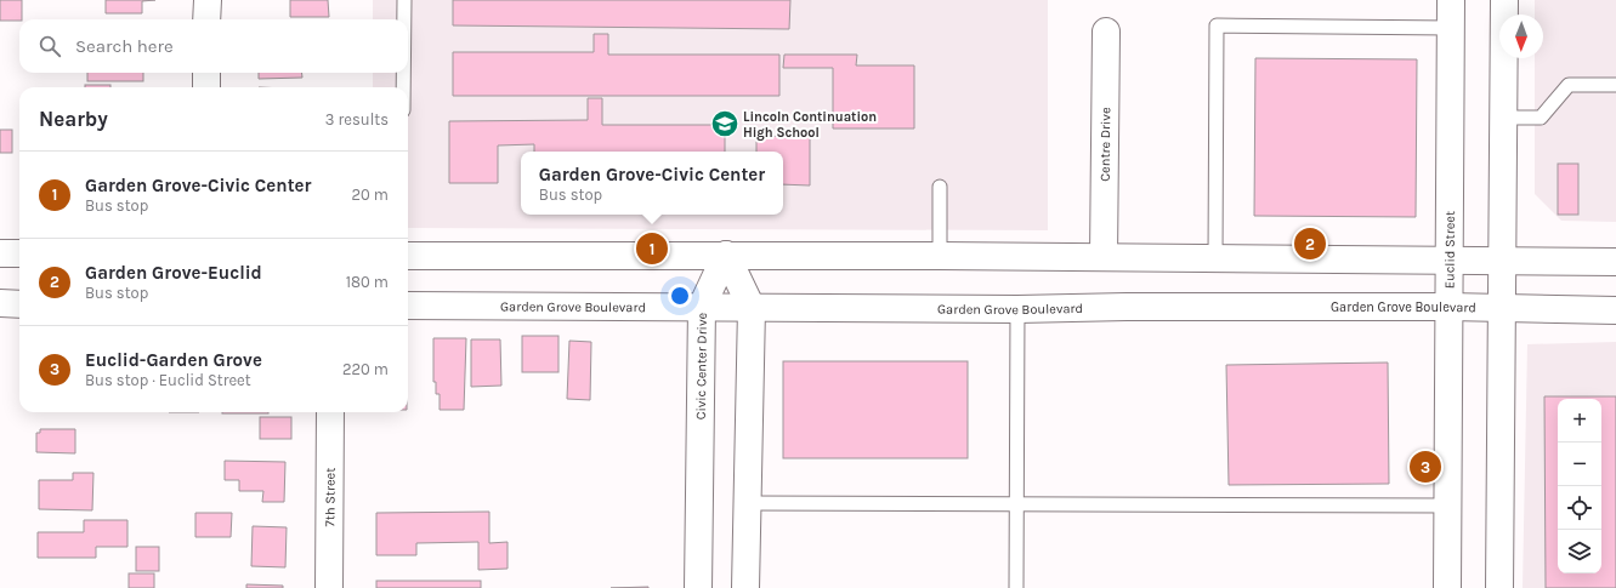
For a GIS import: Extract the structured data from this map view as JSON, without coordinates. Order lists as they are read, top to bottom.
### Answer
{
  "streets": {
    "main road": [
      "Centre Drive",
      "Euclid Street",
      "Garden Grove Boulevard",
      "Civic Center Drive",
      "7th Street"
    ]
  },
  "crossings": [
    ["Euclid Street", "Garden Grove Boulevard"],
    ["Garden Grove Boulevard", "Civic Center Drive"]
  ],
  "places": {
    "school or university": ["Lincoln Continuation High School"]
  },
  "north": "bottom",
  "page": {
    "search": "Search here",
    "heading": ["Nearby", "3 results"],
    "list": [
      {
        "mark": "1",
        "name": "Garden Grove-Civic Center",
        "note": "Bus stop",
        "value": "20 m"
      },
      {
        "mark": "2",
        "name": "Garden Grove-Euclid",
        "note": "Bus stop",
        "value": "180 m"
      },
      {
        "mark": "3",
        "name": "Euclid-Garden Grove",
        "note": "Bus stop · Euclid Street",
        "value": "220 m"
      }
    ],
    "popup": ["Garden Grove-Civic Center", "Bus stop"],
    "pins": ["2", "1", "3"],
    "map_buttons": ["+", "−"]
  }
}
